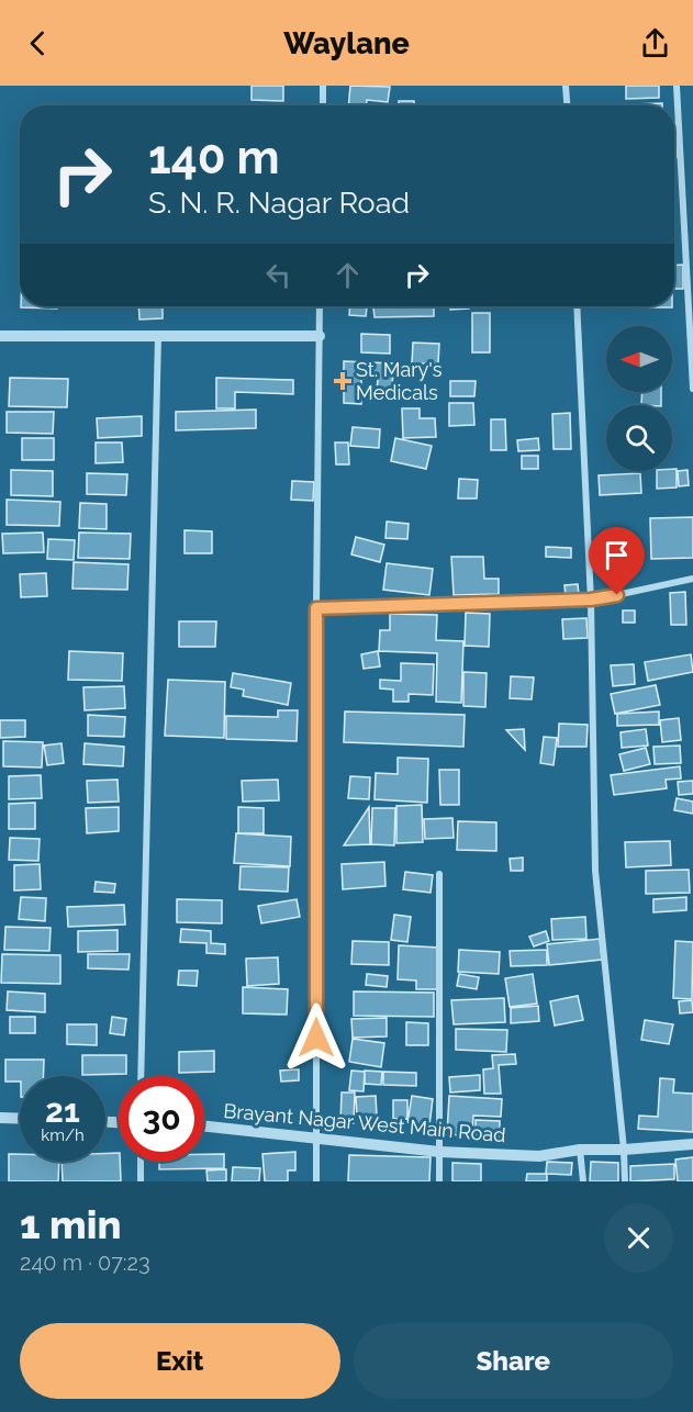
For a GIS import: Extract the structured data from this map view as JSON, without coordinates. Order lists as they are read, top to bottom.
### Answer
{
  "streets": {
    "street": ["Brayant Nagar West Main Road"]
  },
  "places": {
    "health": ["St. Mary's Medicals"]
  },
  "north": "left",
  "page": {
    "header": "Waylane",
    "turn": ["140 m", "S. N. R. Nagar Road"],
    "speed": "21 km/h",
    "limit": "30",
    "heading": ["1 min", "240 m · 07:23"],
    "buttons": ["Exit", "Share"]
  }
}
